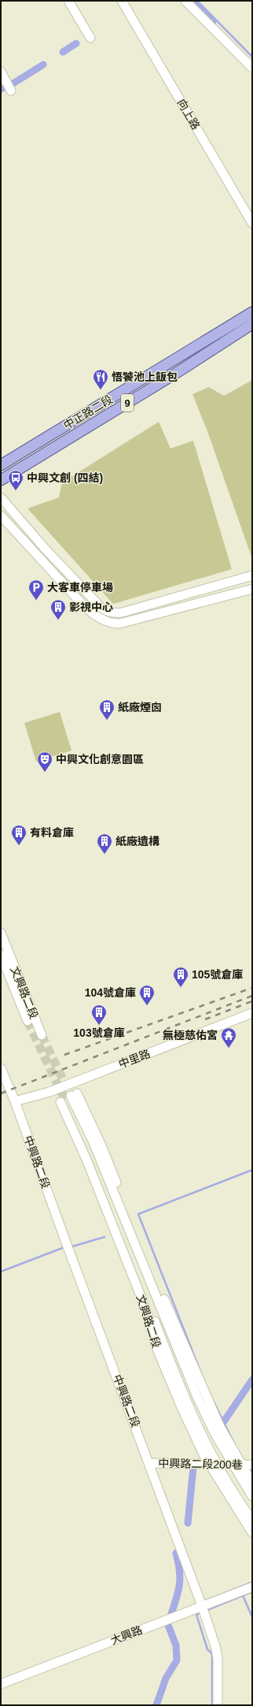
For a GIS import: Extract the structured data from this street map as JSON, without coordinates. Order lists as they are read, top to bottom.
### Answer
{
  "streets": {
    "main road": ["9", "中正路二段"],
    "street": [
      "向上路",
      "文興路二段",
      "中里路",
      "中興路二段",
      "中興路二段200巷",
      "大興路"
    ]
  },
  "crossings": [
    ["文興路二段", "中興路二段200巷"],
    ["中里路", "中興路二段"],
    ["中興路二段", "中興路二段200巷"],
    ["中興路二段", "大興路"]
  ],
  "places": {
    "restaurant": ["悟饕池上飯包"],
    "bus stop": ["中興文創 (四結)"],
    "parking": ["大客車停車場"],
    "building": [
      "影視中心",
      "紙廠煙囪",
      "有料倉庫",
      "紙廠遺構",
      "105號倉庫",
      "104號倉庫",
      "103號倉庫"
    ],
    "theatre": ["中興文化創意園區"],
    "temple": ["無極慈佑宮"]
  }
}
